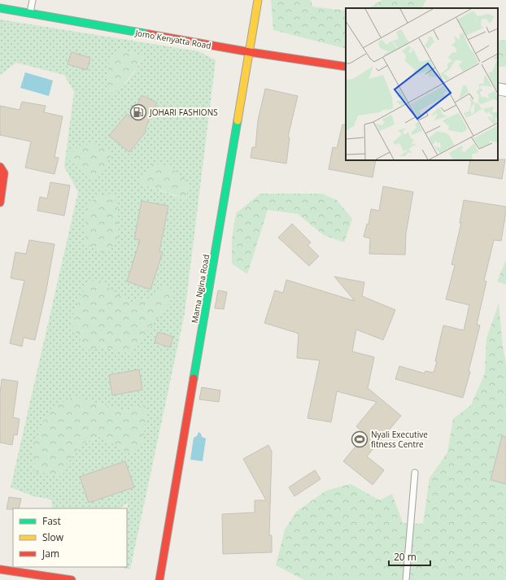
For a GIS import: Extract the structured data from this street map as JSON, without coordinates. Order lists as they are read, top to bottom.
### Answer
{
  "streets": {
    "street": ["Jomo Kenyatta Road", "Mama Ngina Road"]
  },
  "crossings": [
    ["Jomo Kenyatta Road", "Mama Ngina Road"]
  ],
  "places": {
    "fuel station": ["JOHARI FASHIONS"],
    "sports": ["Nyali Executive fitness Centre"]
  },
  "legend": ["Fast", "Slow", "Jam"],
  "scale_bar": "20 m"
}
